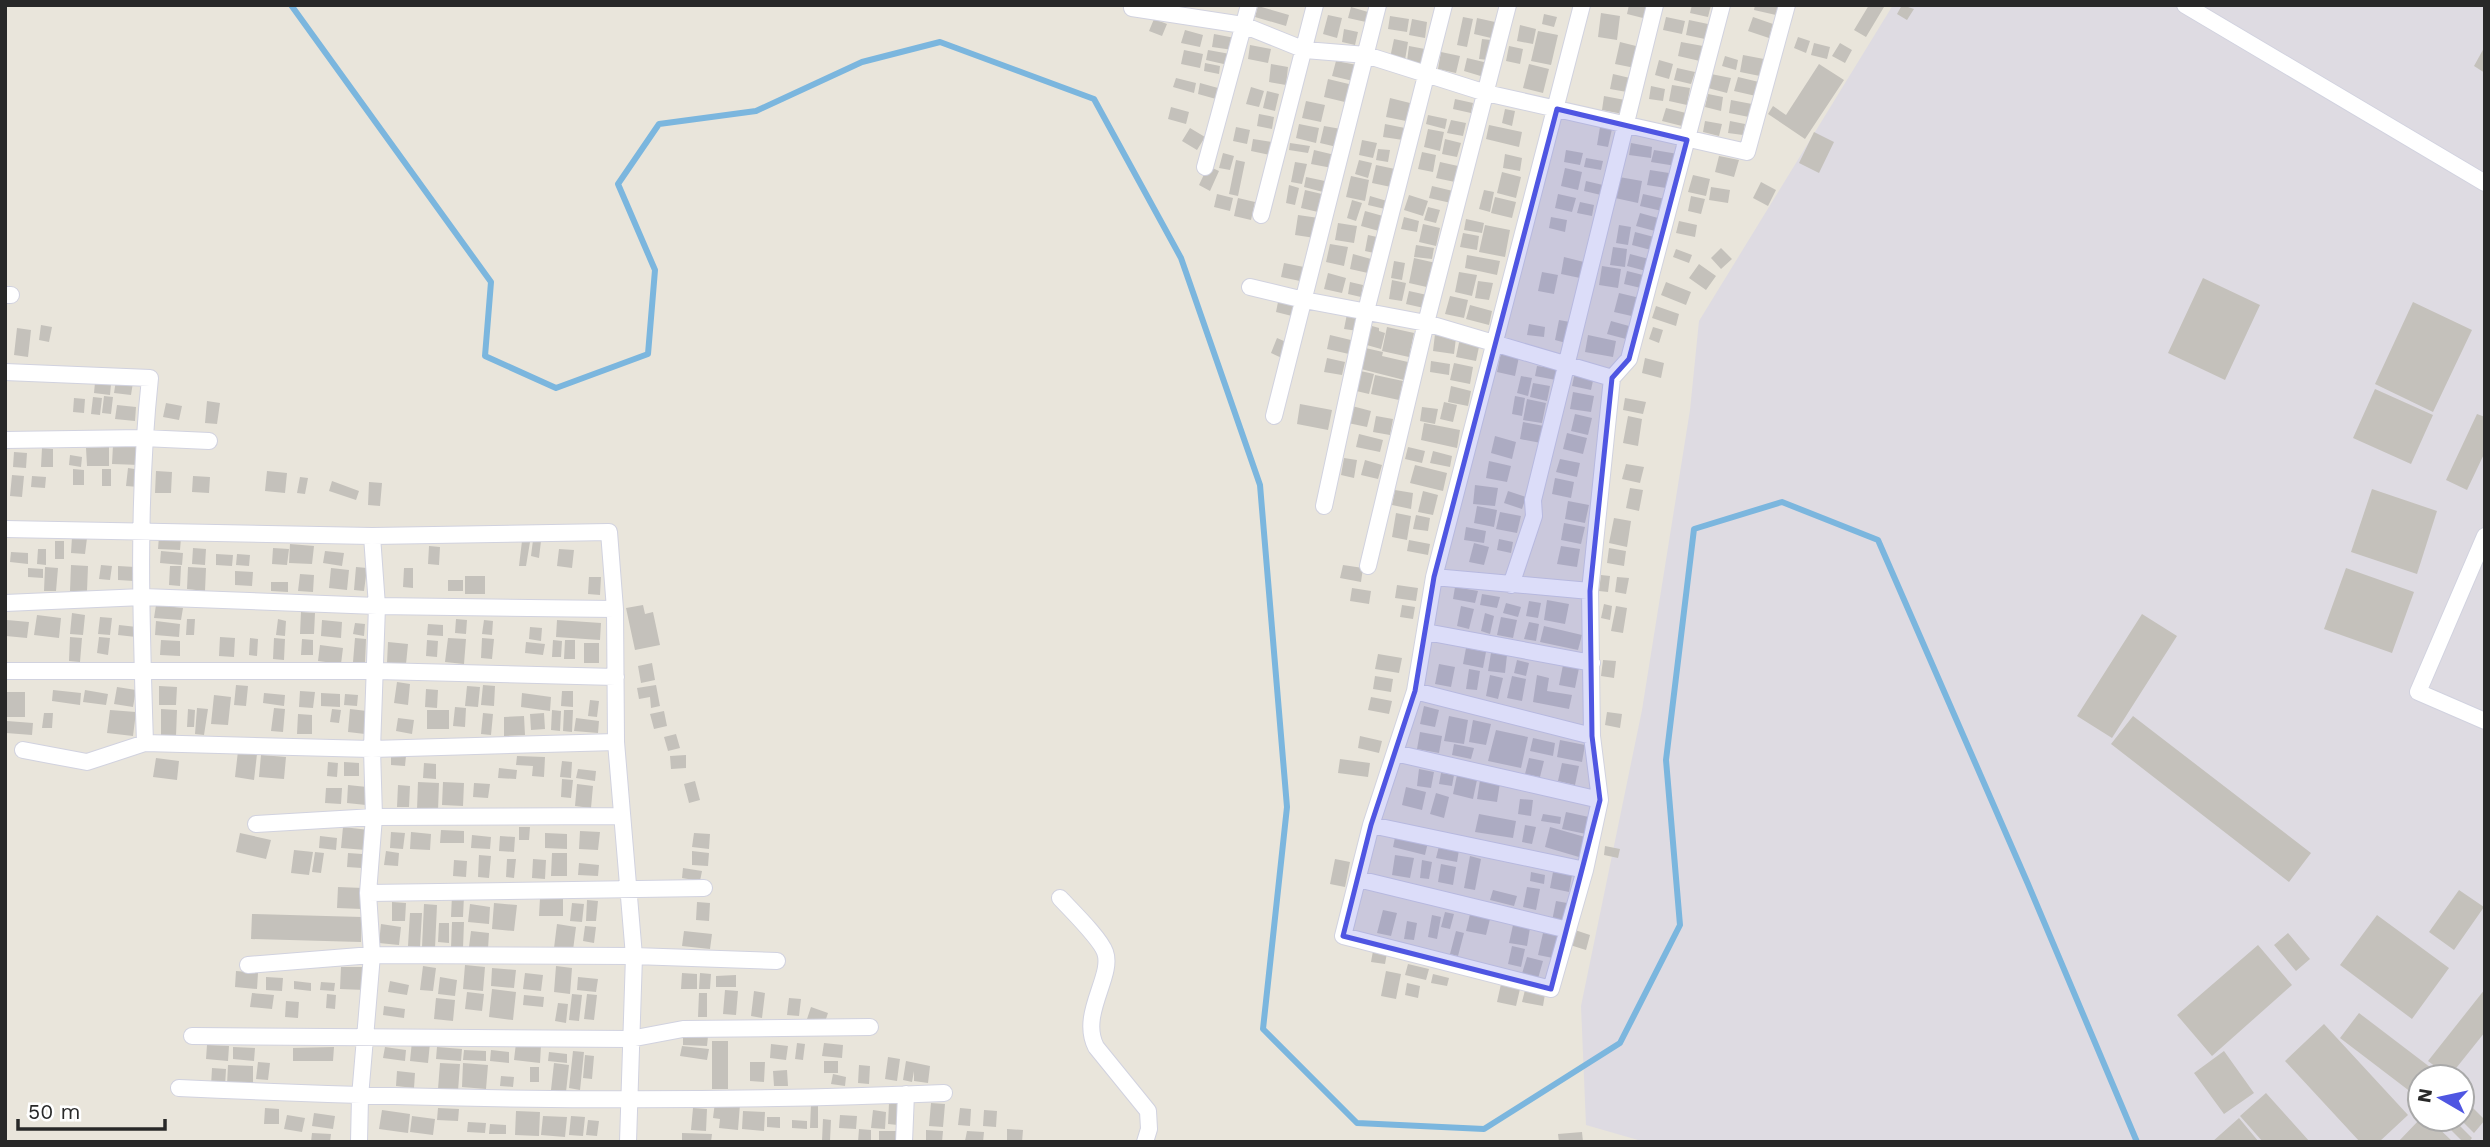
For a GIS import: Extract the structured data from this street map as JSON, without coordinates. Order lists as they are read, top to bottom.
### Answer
{
  "scale_bar": "50 m",
  "north": "left"
}
